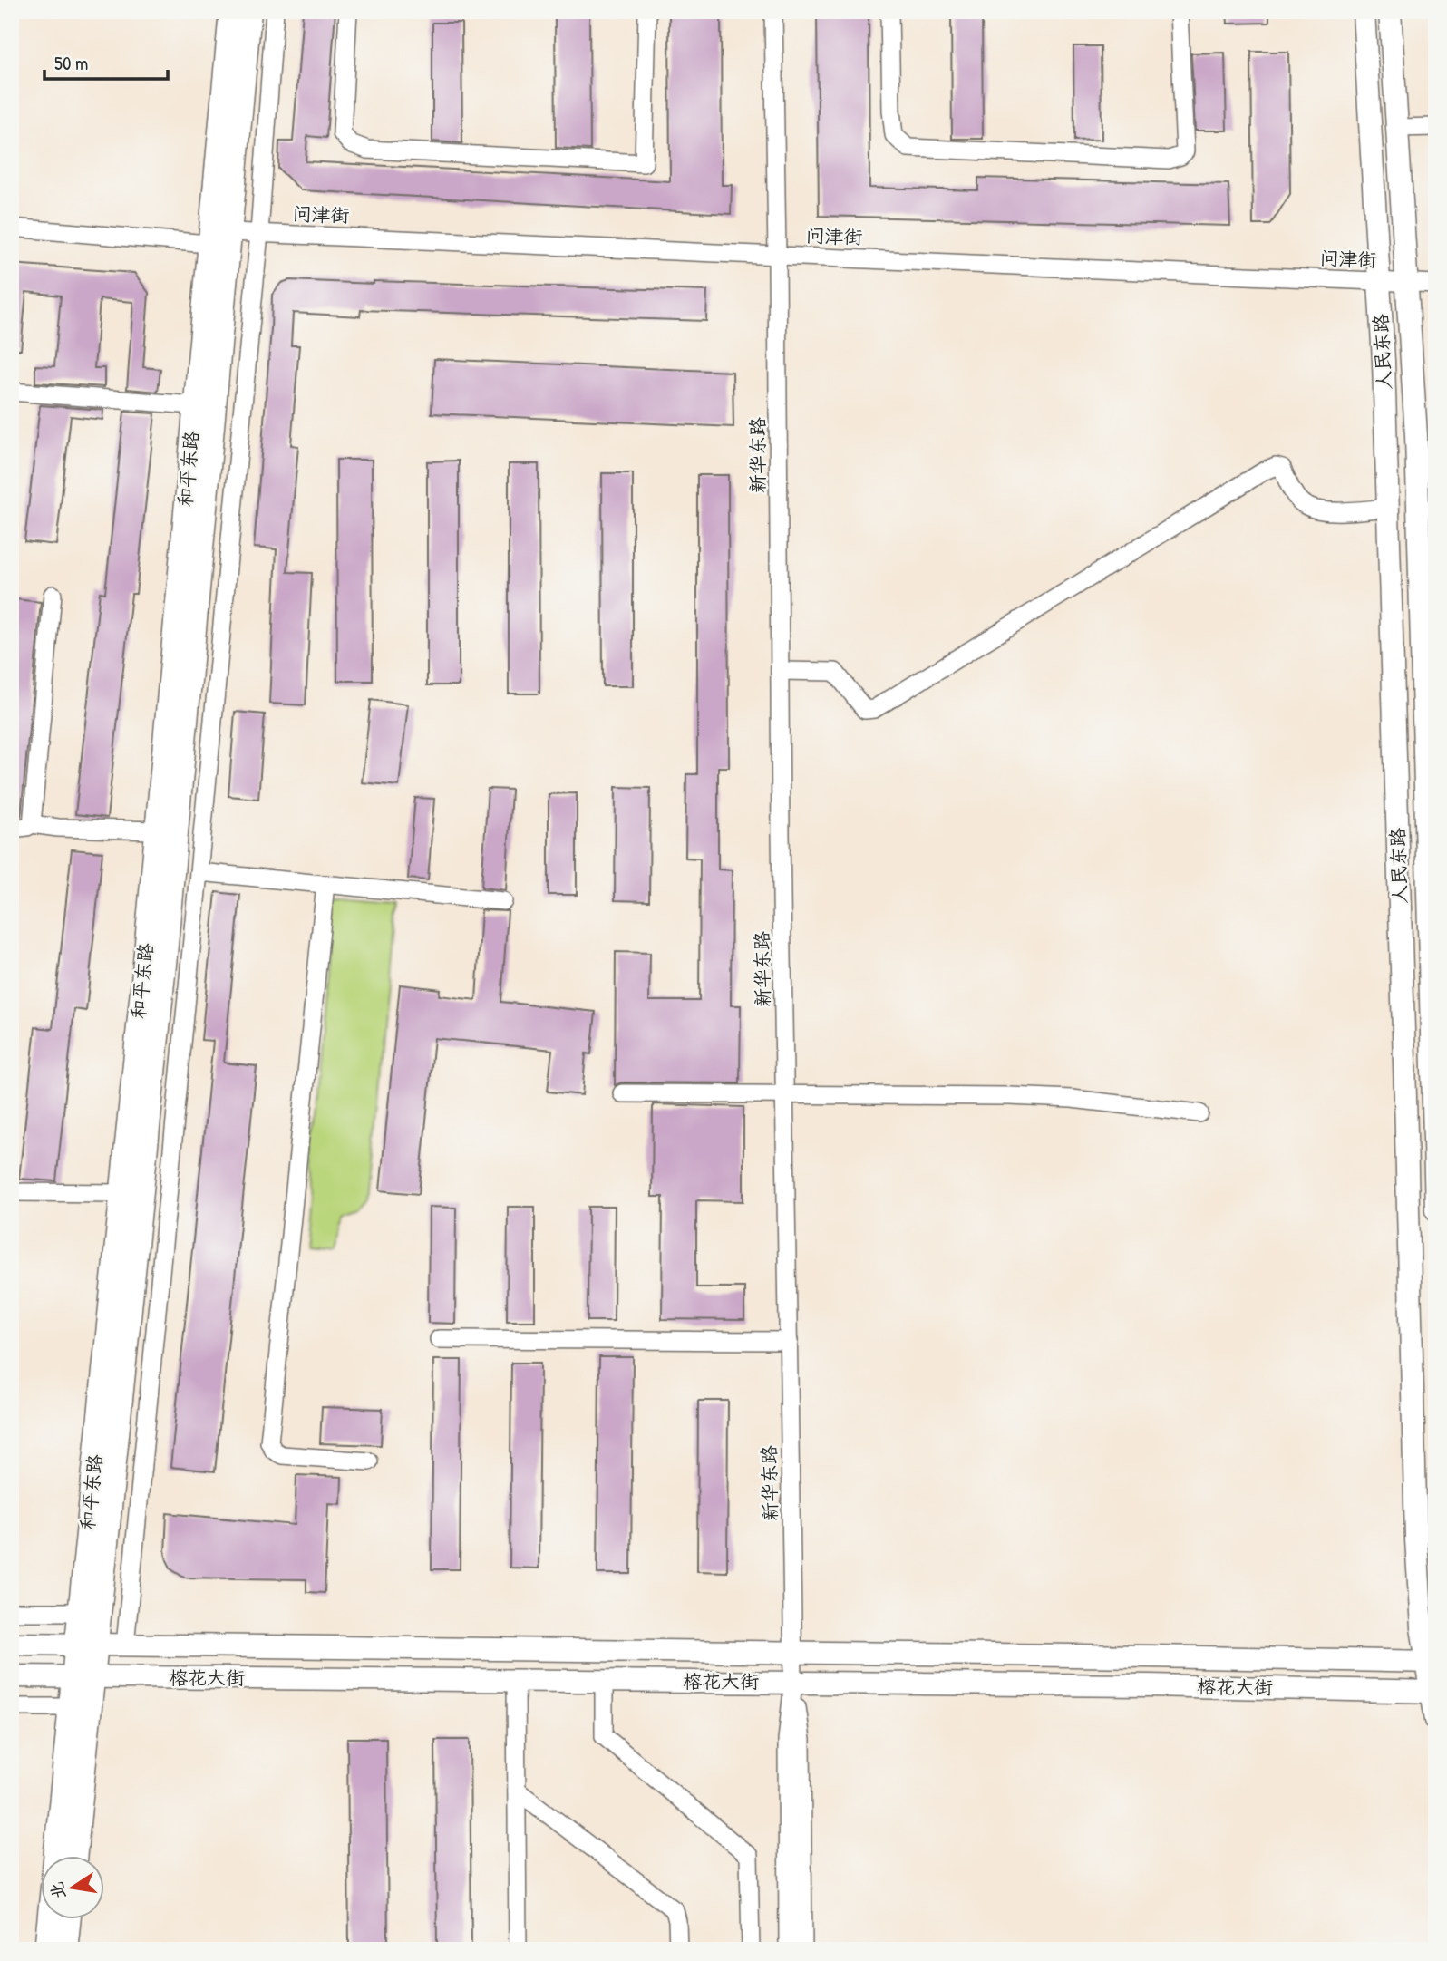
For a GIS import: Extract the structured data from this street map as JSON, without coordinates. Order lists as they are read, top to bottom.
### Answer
{
  "streets": {
    "main road": ["人民东路", "和平东路", "榕花大街"],
    "street": ["问津街", "新华东路"]
  },
  "crossings": [
    ["问津街", "人民东路"],
    ["问津街", "新华东路"],
    ["问津街", "和平东路"],
    ["人民东路", "榕花大街"],
    ["新华东路", "榕花大街"],
    ["和平东路", "榕花大街"]
  ],
  "scale_bar": "50 m",
  "north": "left"
}
